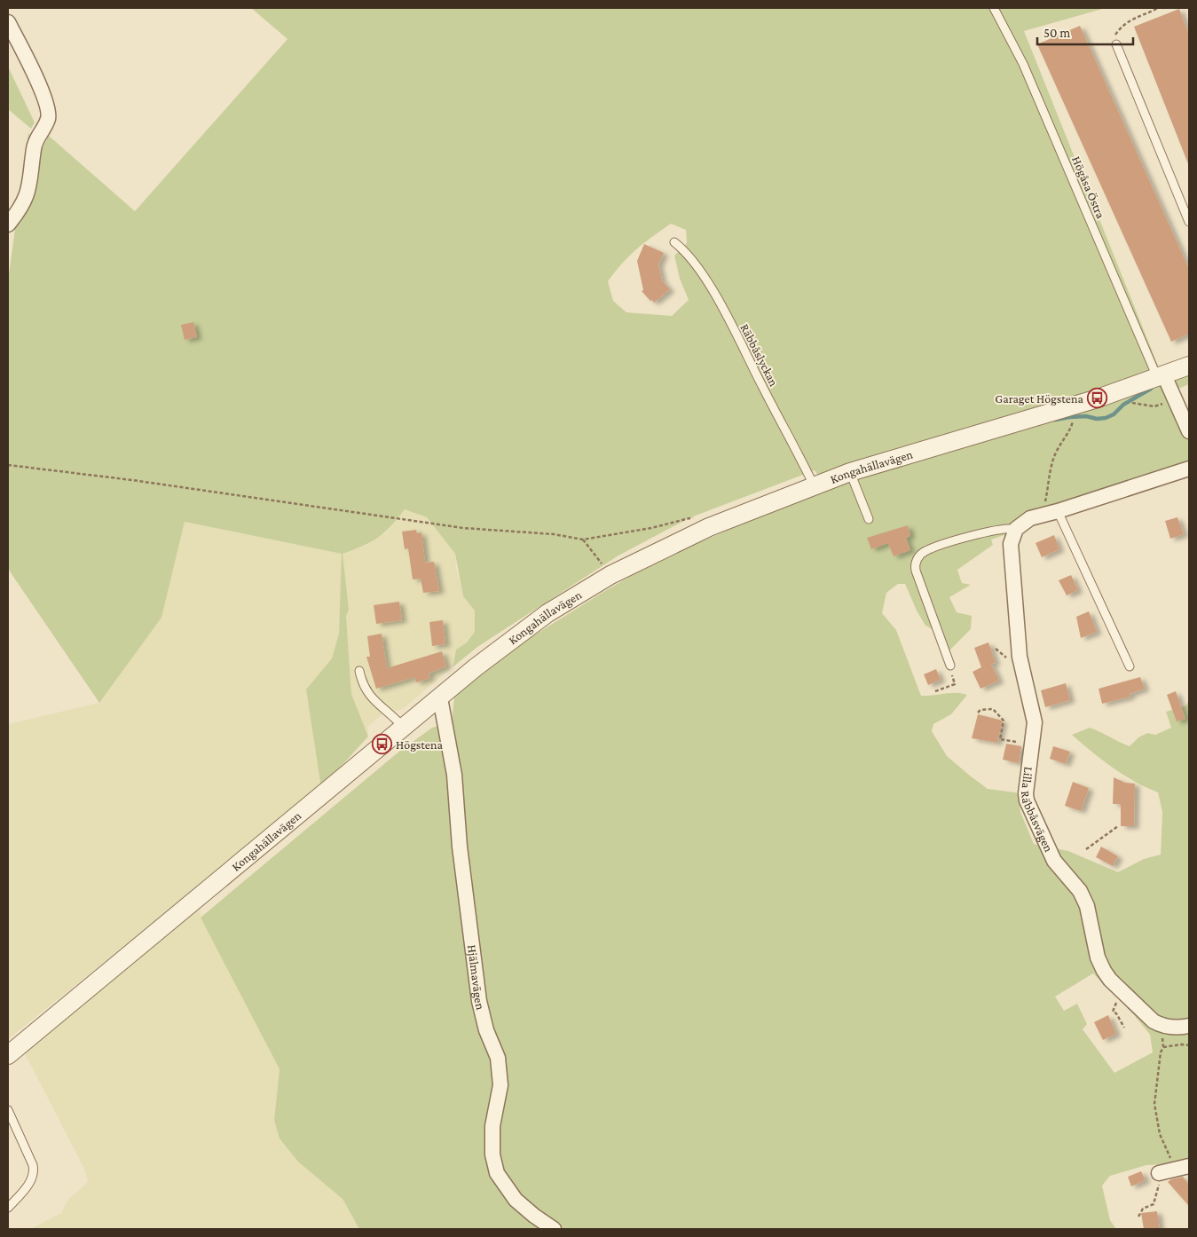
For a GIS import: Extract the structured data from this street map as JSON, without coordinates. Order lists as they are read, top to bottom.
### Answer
{
  "streets": {
    "street": ["Kongahällavägen", "Lilla Räbbåsvägen", "Hjälmavägen"],
    "lane": ["Högåsa Östra", "Räbbåslyckan"]
  },
  "crossings": [
    ["Högåsa Östra", "Kongahällavägen"],
    ["Räbbåslyckan", "Kongahällavägen"],
    ["Kongahällavägen", "Hjälmavägen"]
  ],
  "places": {
    "bus stop": ["Garaget Högstena", "Högstena"]
  },
  "scale_bar": "50 m"
}
